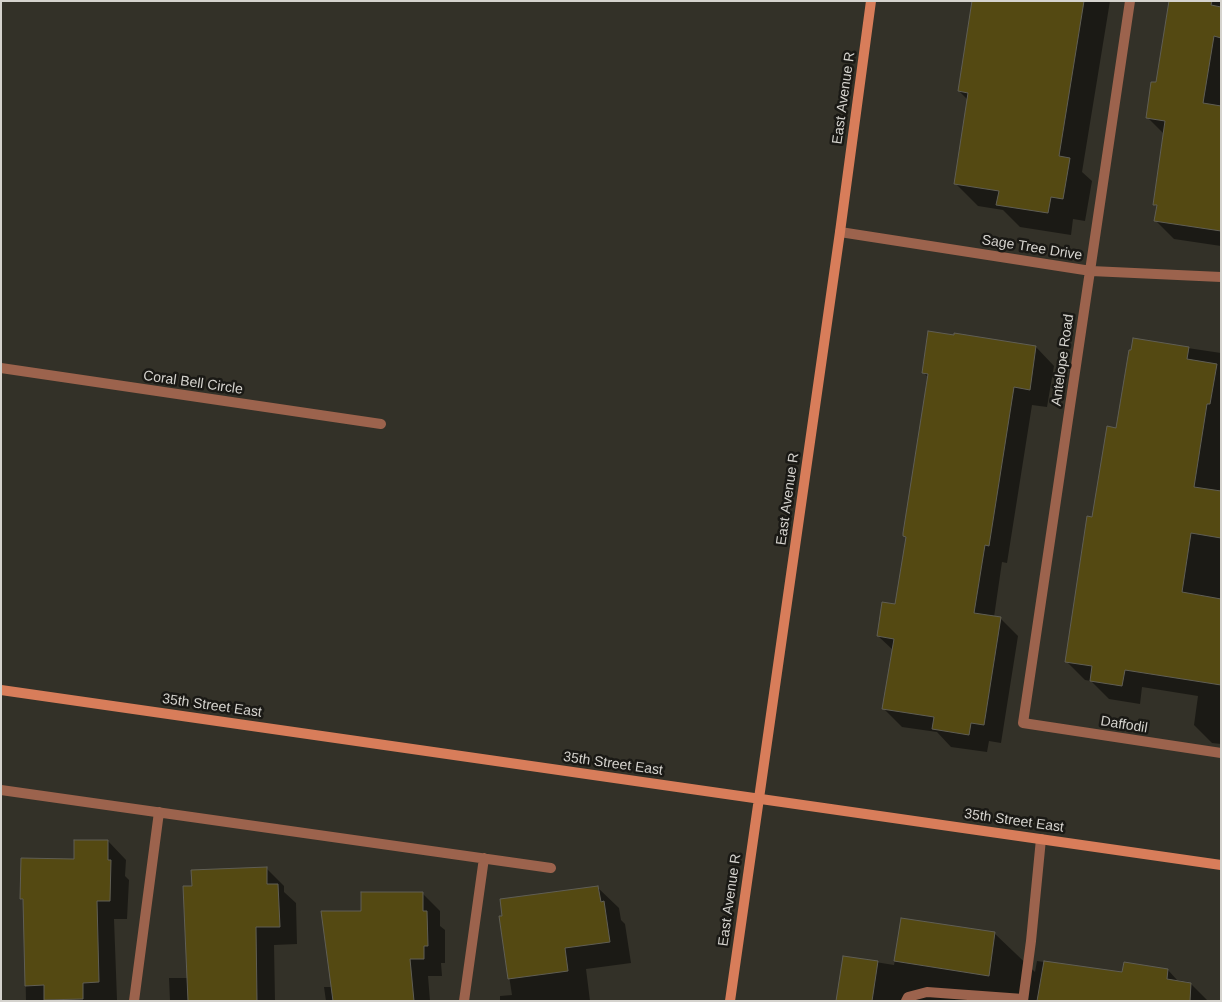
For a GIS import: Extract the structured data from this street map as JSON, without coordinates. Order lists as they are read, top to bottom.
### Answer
{
  "streets": {
    "street": [
      "East Avenue R",
      "Sage Tree Drive",
      "Antelope Road",
      "Coral Bell Circle",
      "35th Street East",
      "Daffodil"
    ]
  },
  "crossings": [
    ["East Avenue R", "Sage Tree Drive"],
    ["East Avenue R", "35th Street East"],
    ["Sage Tree Drive", "Antelope Road"],
    ["Antelope Road", "Daffodil"]
  ]
}
